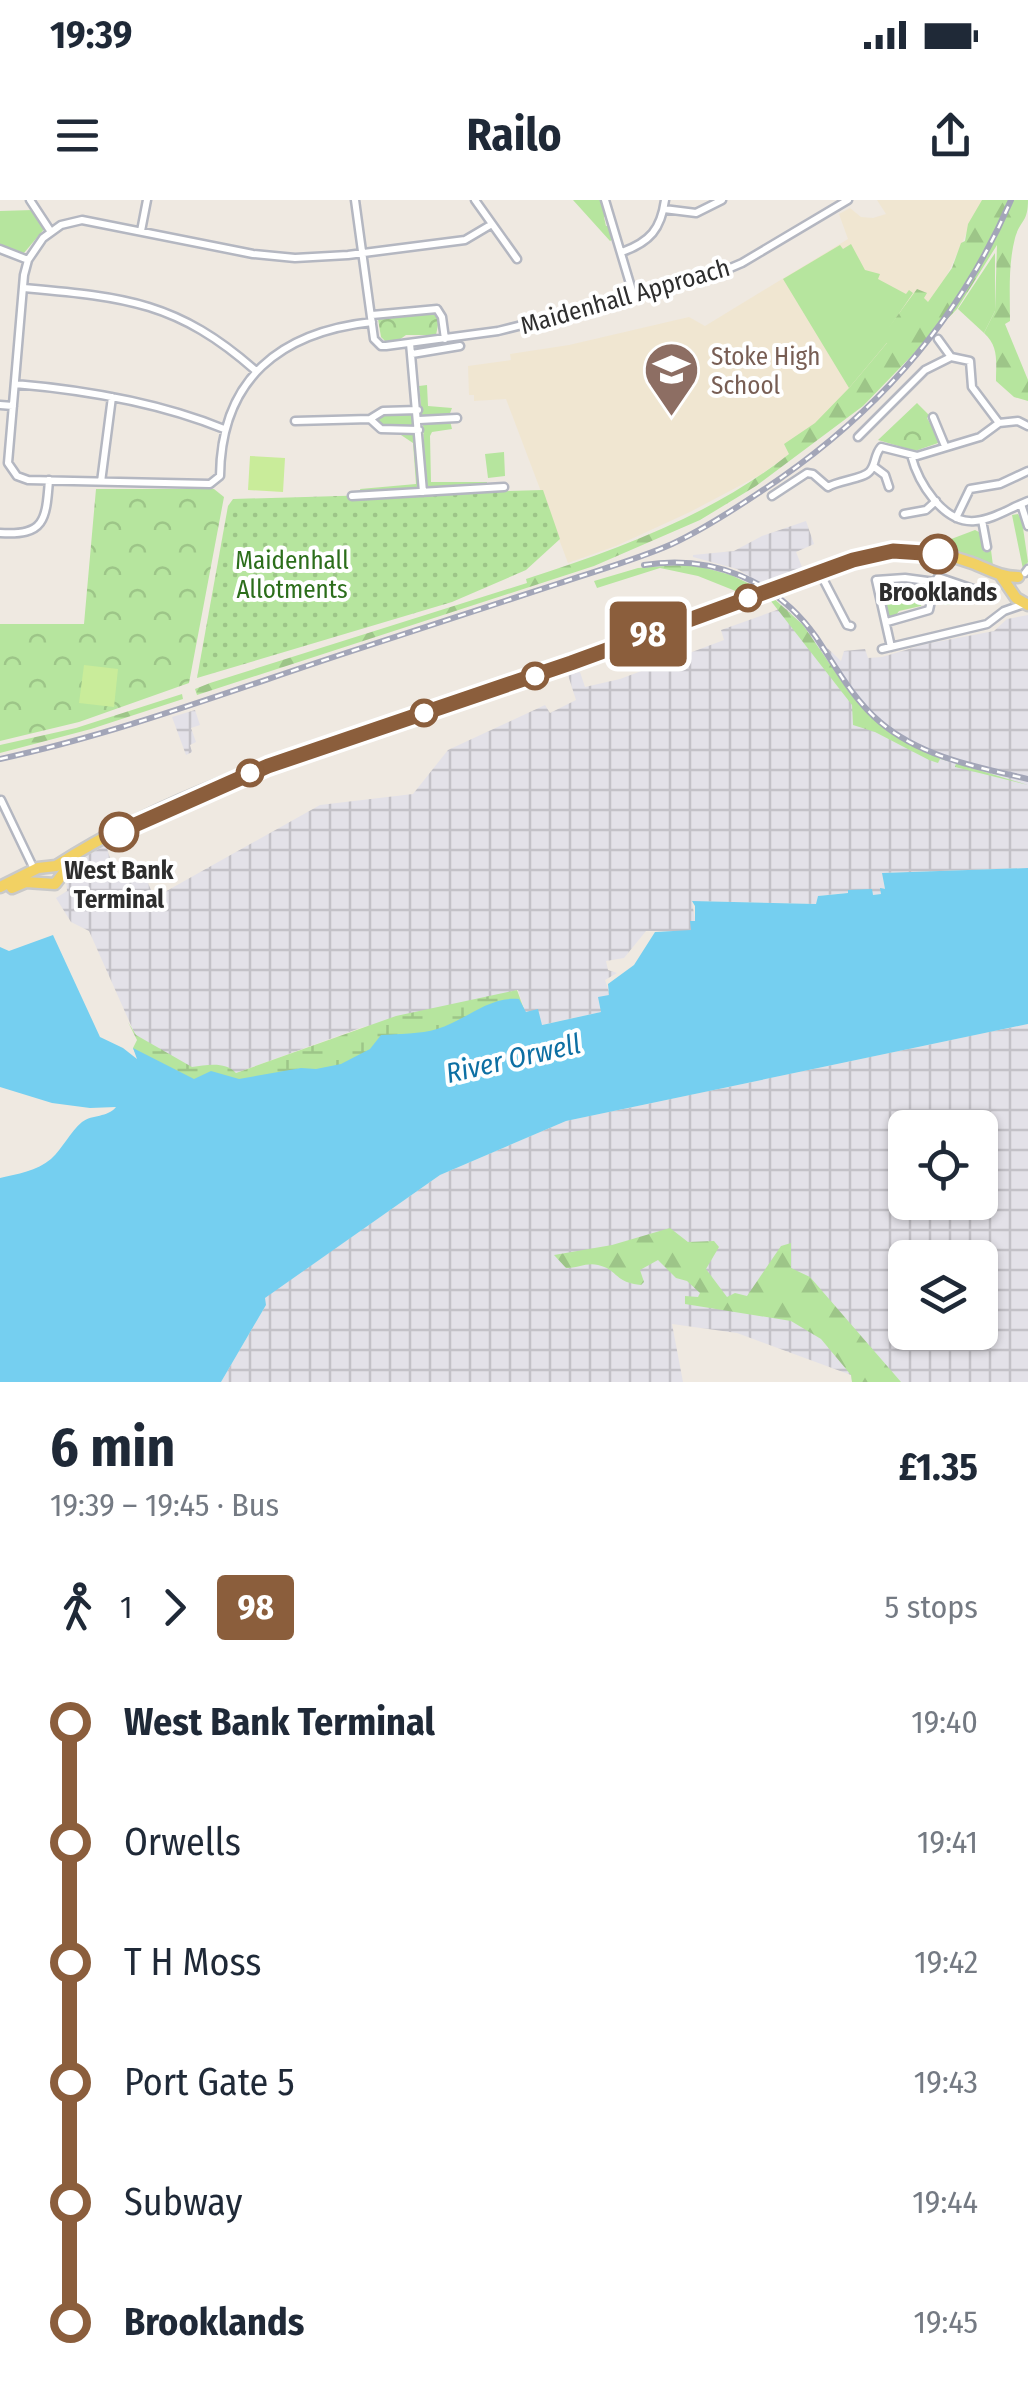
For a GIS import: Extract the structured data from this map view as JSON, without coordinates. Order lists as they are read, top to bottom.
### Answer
{
  "streets": {
    "street": ["Maidenhall Approach"]
  },
  "water": ["River Orwell"],
  "parks": ["Maidenhall Allotments"],
  "places": {
    "school or university": ["Stoke High School"],
    "other": ["Brooklands", "West Bank Terminal"]
  },
  "lines": ["bus line 98"],
  "page": {
    "status": "19:39",
    "header": "Railo",
    "on_map": "98",
    "heading": ["6 min", "19:39 – 19:45 · Bus", "£1.35"],
    "legs": ["1", "98", "5 stops"],
    "list": [
      {
        "name": "West Bank Terminal",
        "value": "19:40"
      },
      {
        "name": "Orwells",
        "value": "19:41"
      },
      {
        "name": "T H Moss",
        "value": "19:42"
      },
      {
        "name": "Port Gate 5",
        "value": "19:43"
      },
      {
        "name": "Subway",
        "value": "19:44"
      },
      {
        "name": "Brooklands",
        "value": "19:45"
      }
    ]
  }
}
